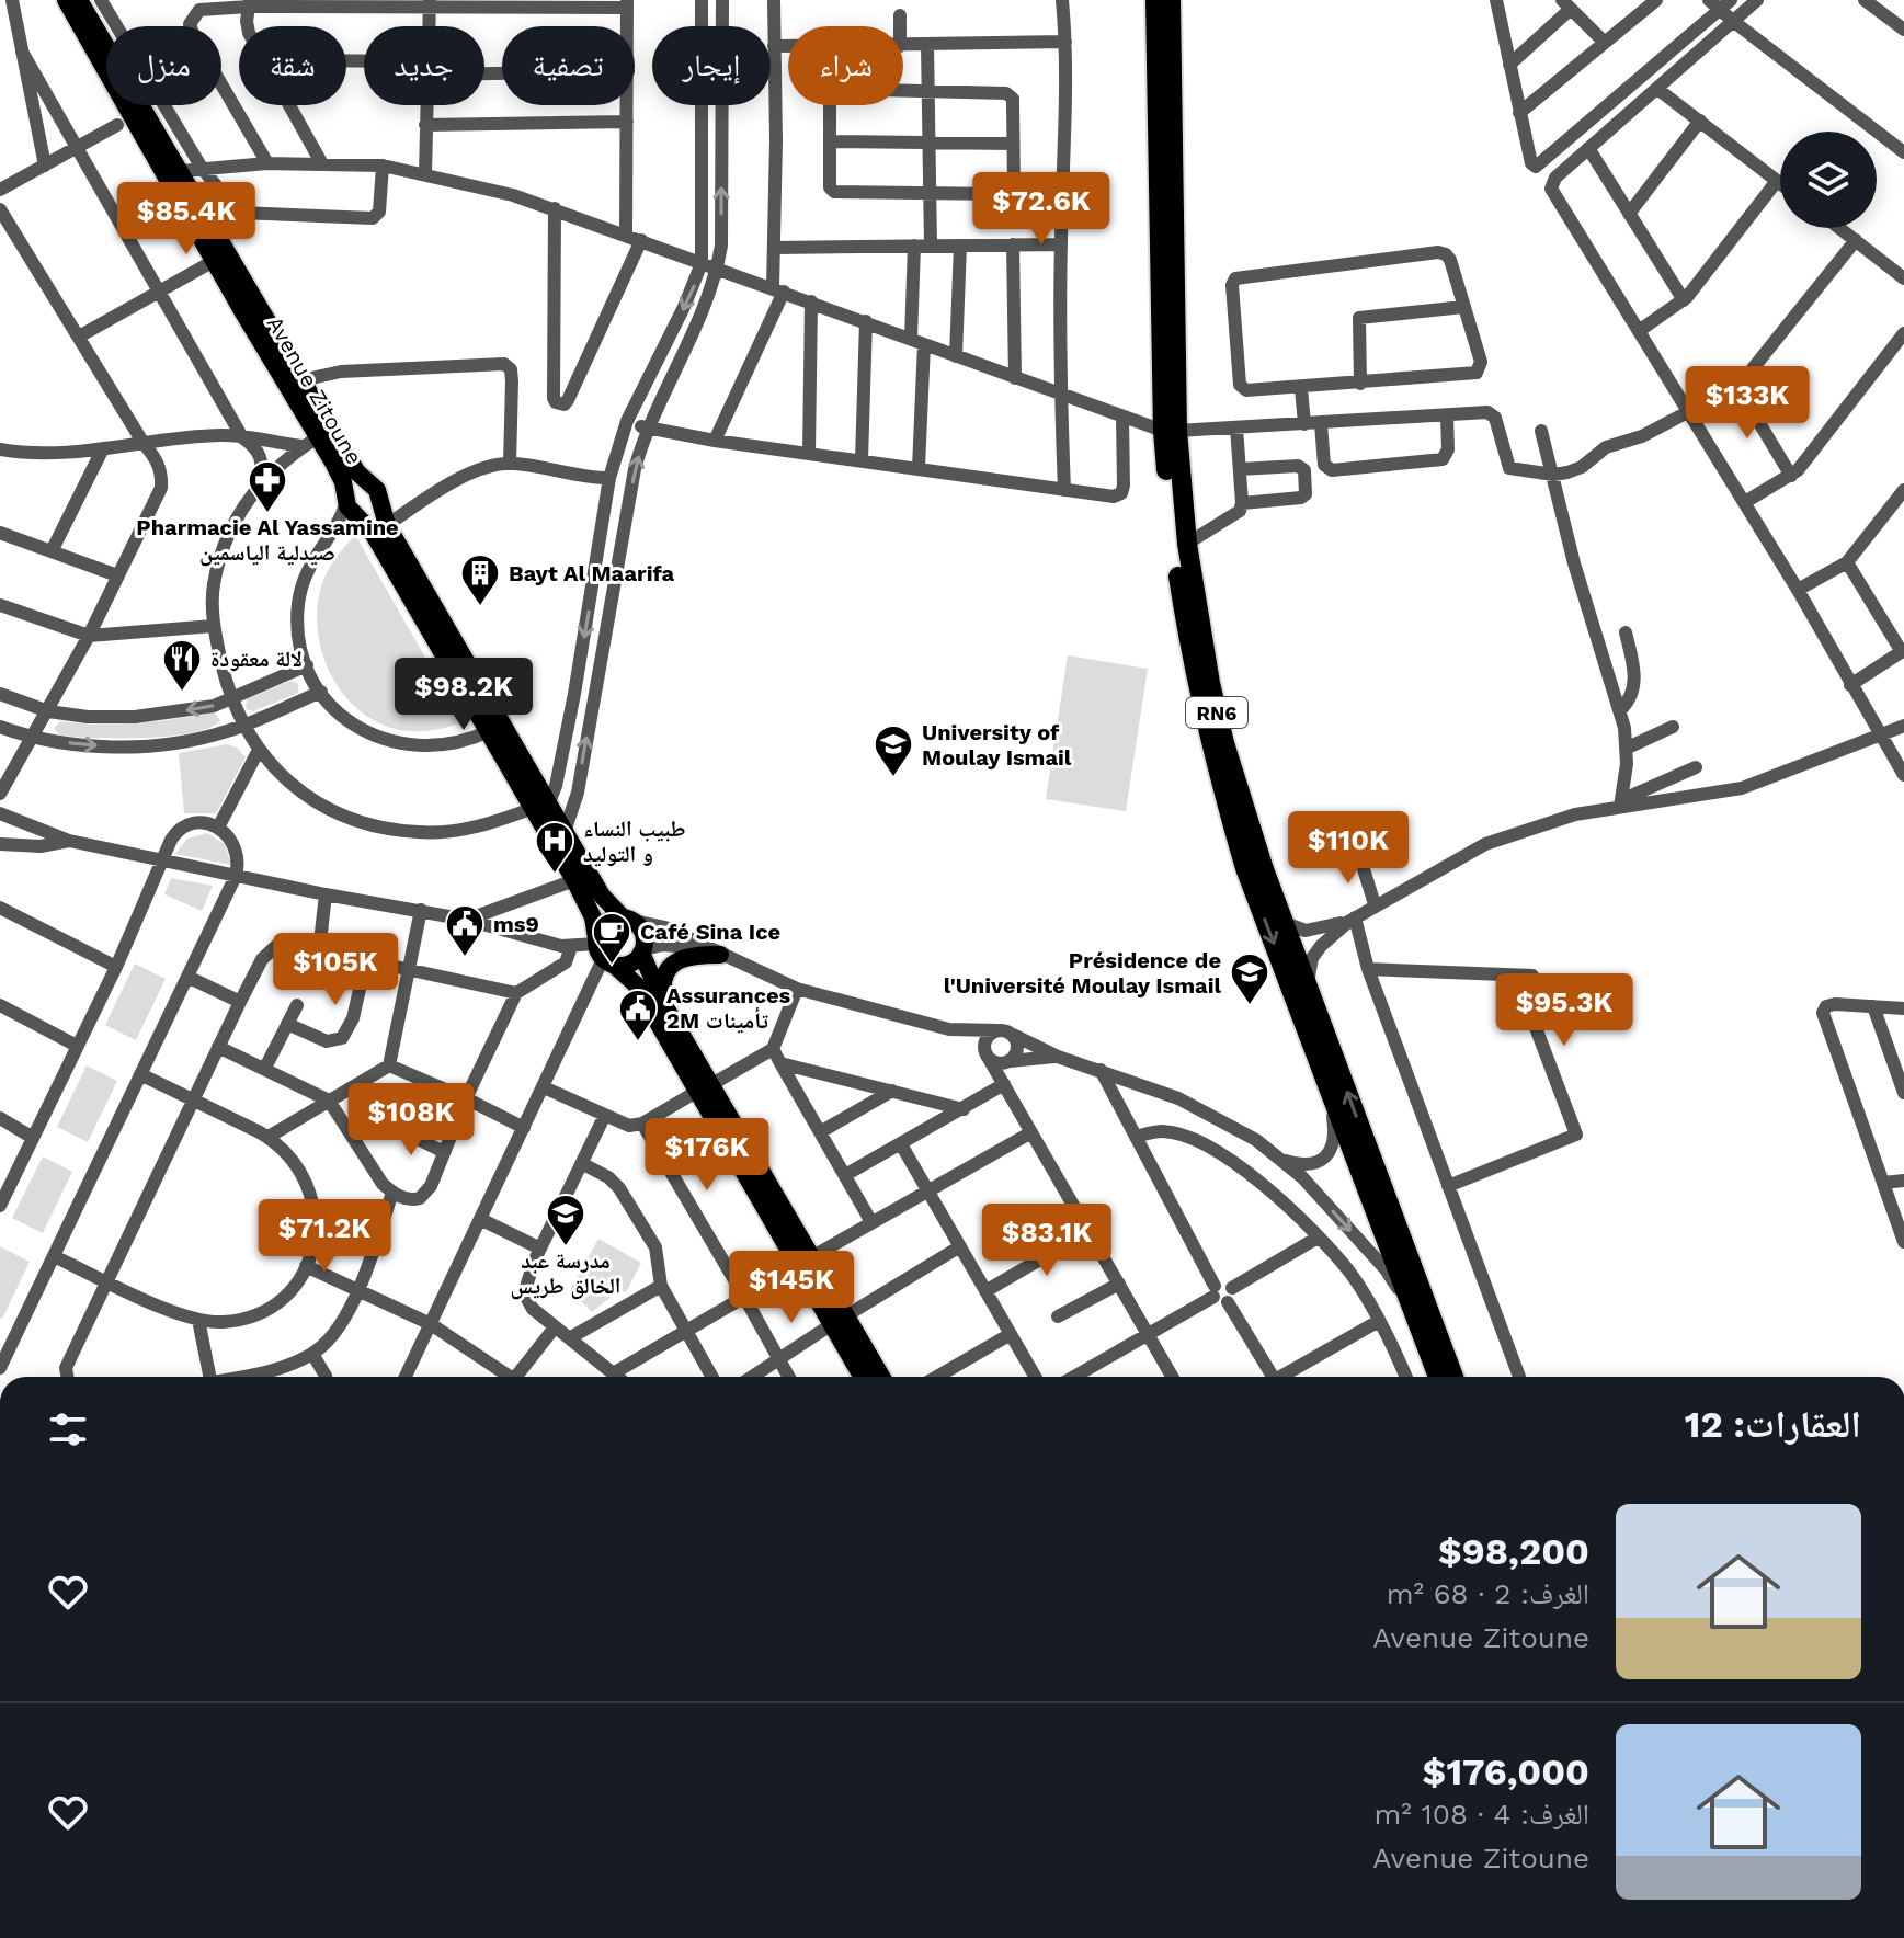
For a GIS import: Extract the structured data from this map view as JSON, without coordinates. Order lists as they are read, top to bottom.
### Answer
{
  "streets": {
    "highway": ["RN6"],
    "main road": ["Avenue Zitoune"]
  },
  "places": {
    "pharmacy": ["Pharmacie Al Yassamine صيدلية الياسمين"],
    "building": ["Bayt Al Maarifa"],
    "restaurant": ["لالة معقودة"],
    "school or university": ["University of Moulay Ismail", "Présidence de l'Université Moulay Ismail", "مدرسة عبد الخالق طريس"],
    "hospital": ["طبيب النساء و التوليد"],
    "public building": ["ms9", "Assurances 2M تأمينات"],
    "cafe": ["Café Sina Ice"]
  },
  "page": {
    "chip": [
      "شراء",
      "إيجار",
      "تصفية",
      "جديد",
      "شقة",
      "منزل"
    ],
    "price": [
      "$72.6K",
      "$85.4K",
      "$133K",
      "$98.2K",
      "$110K",
      "$105K",
      "$95.3K",
      "$108K",
      "$176K",
      "$71.2K",
      "$83.1K",
      "$145K"
    ],
    "heading": "العقارات: 12",
    "list": [
      {
        "name": "$98,200",
        "note": "الغرف: 2 · 68 m² · Avenue Zitoune"
      },
      {
        "name": "$176,000",
        "note": "الغرف: 4 · 108 m² · Avenue Zitoune"
      }
    ]
  }
}
